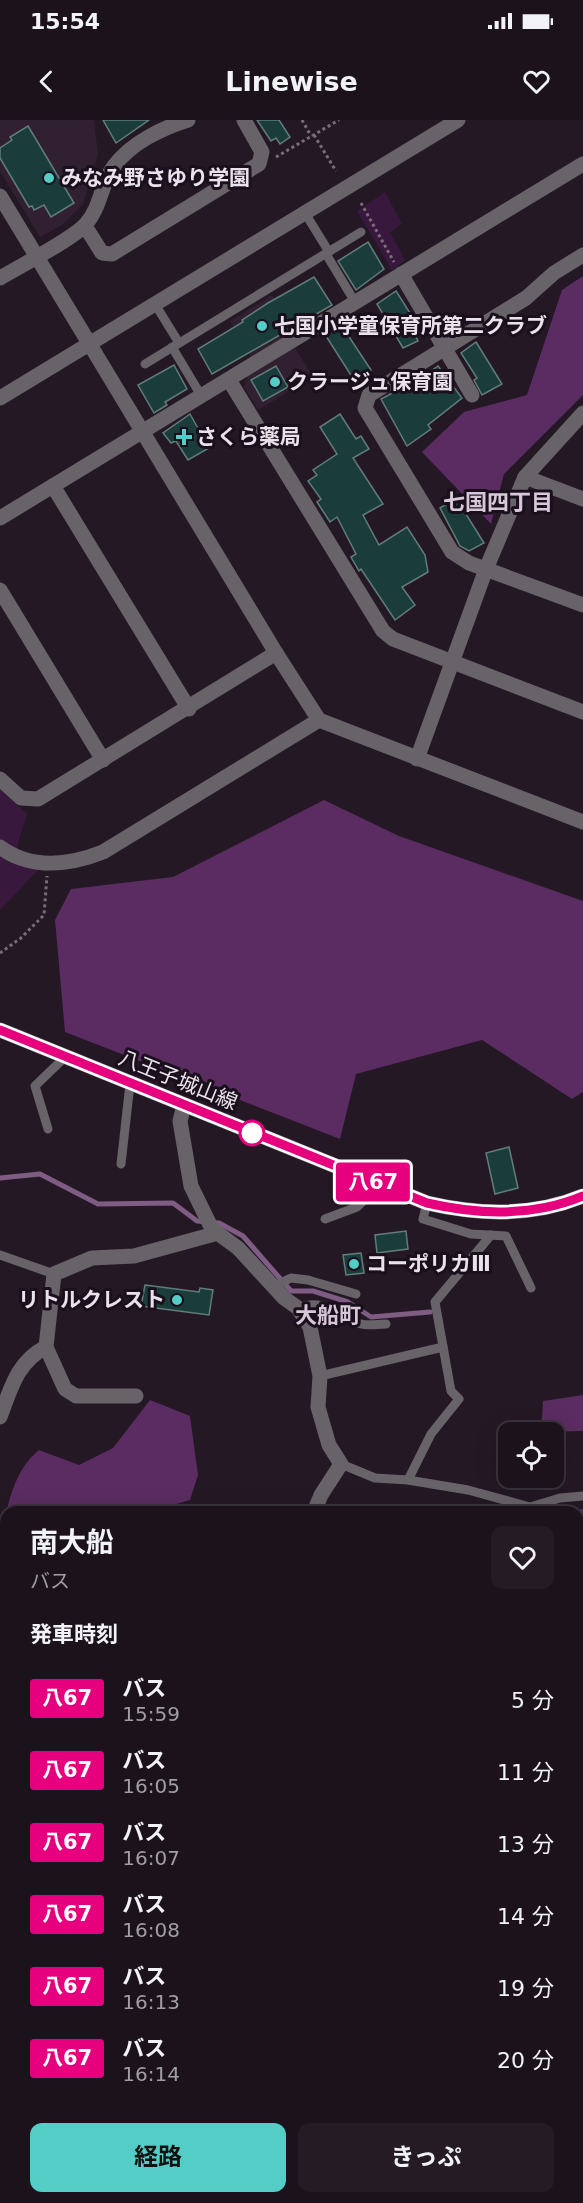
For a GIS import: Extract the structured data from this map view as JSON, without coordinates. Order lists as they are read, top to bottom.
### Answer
{
  "streets": {
    "main road": ["八王子城山線"]
  },
  "districts": ["七国四丁目", "大船町"],
  "places": {
    "other": [
      "みなみ野さゆり学園",
      "七国小学童保育所第二クラブ",
      "クラージュ保育園",
      "コーポリカⅢ",
      "リトルクレスト"
    ],
    "health": ["さくら薬局"]
  },
  "lines": ["bus line 八67"],
  "page": {
    "status": "15:54",
    "header": "Linewise",
    "on_map": "八67",
    "heading": [
      ["南大船", "バス"],
      "発車時刻"
    ],
    "list": [
      {
        "mark": "八67",
        "name": "バス",
        "note": "15:59",
        "value": "5 分"
      },
      {
        "mark": "八67",
        "name": "バス",
        "note": "16:05",
        "value": "11 分"
      },
      {
        "mark": "八67",
        "name": "バス",
        "note": "16:07",
        "value": "13 分"
      },
      {
        "mark": "八67",
        "name": "バス",
        "note": "16:08",
        "value": "14 分"
      },
      {
        "mark": "八67",
        "name": "バス",
        "note": "16:13",
        "value": "19 分"
      },
      {
        "mark": "八67",
        "name": "バス",
        "note": "16:14",
        "value": "20 分"
      }
    ],
    "buttons": ["経路", "きっぷ"]
  }
}
